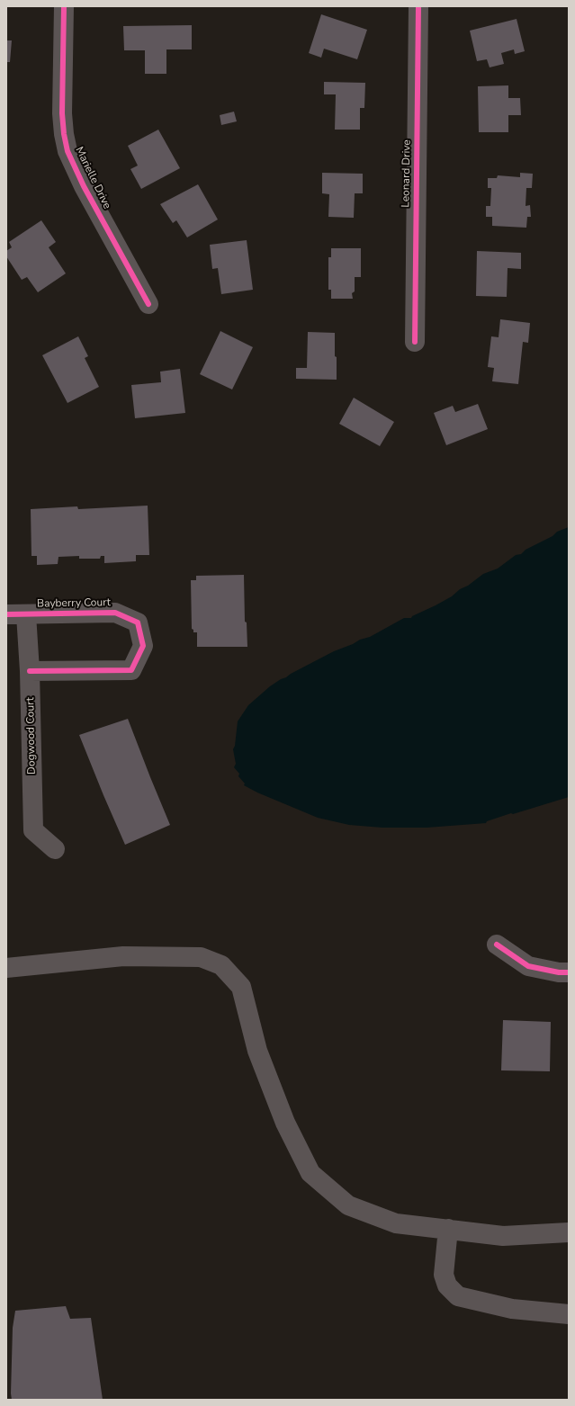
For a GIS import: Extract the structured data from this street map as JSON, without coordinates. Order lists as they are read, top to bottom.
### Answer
{
  "streets": {
    "street": [
      "Leonard Drive",
      "Marielle Drive",
      "Bayberry Court",
      "Dogwood Court"
    ]
  },
  "crossings": [
    ["Bayberry Court", "Dogwood Court"]
  ]
}
